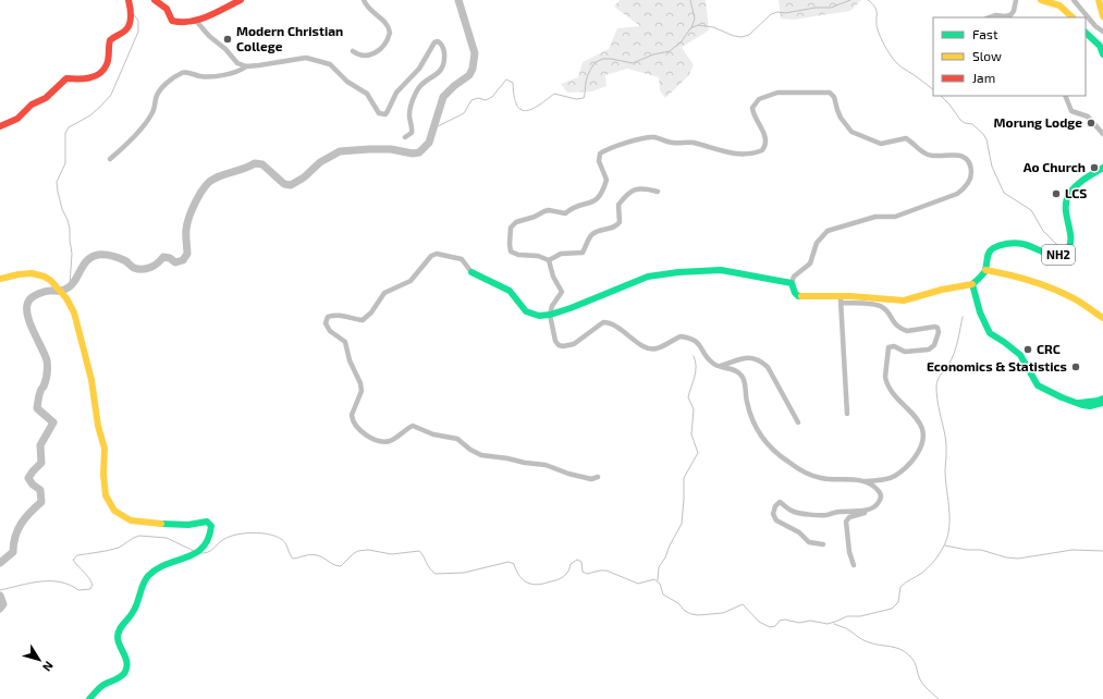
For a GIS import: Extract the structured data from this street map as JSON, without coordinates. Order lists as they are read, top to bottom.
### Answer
{
  "streets": {
    "main road": ["NH2"]
  },
  "places": [
    "Modern Christian College",
    "Morung Lodge",
    "Ao Church",
    "LCS",
    "CRC",
    "Economics & Statistics"
  ],
  "legend": ["Fast", "Slow", "Jam"],
  "north": "bottom right"
}
